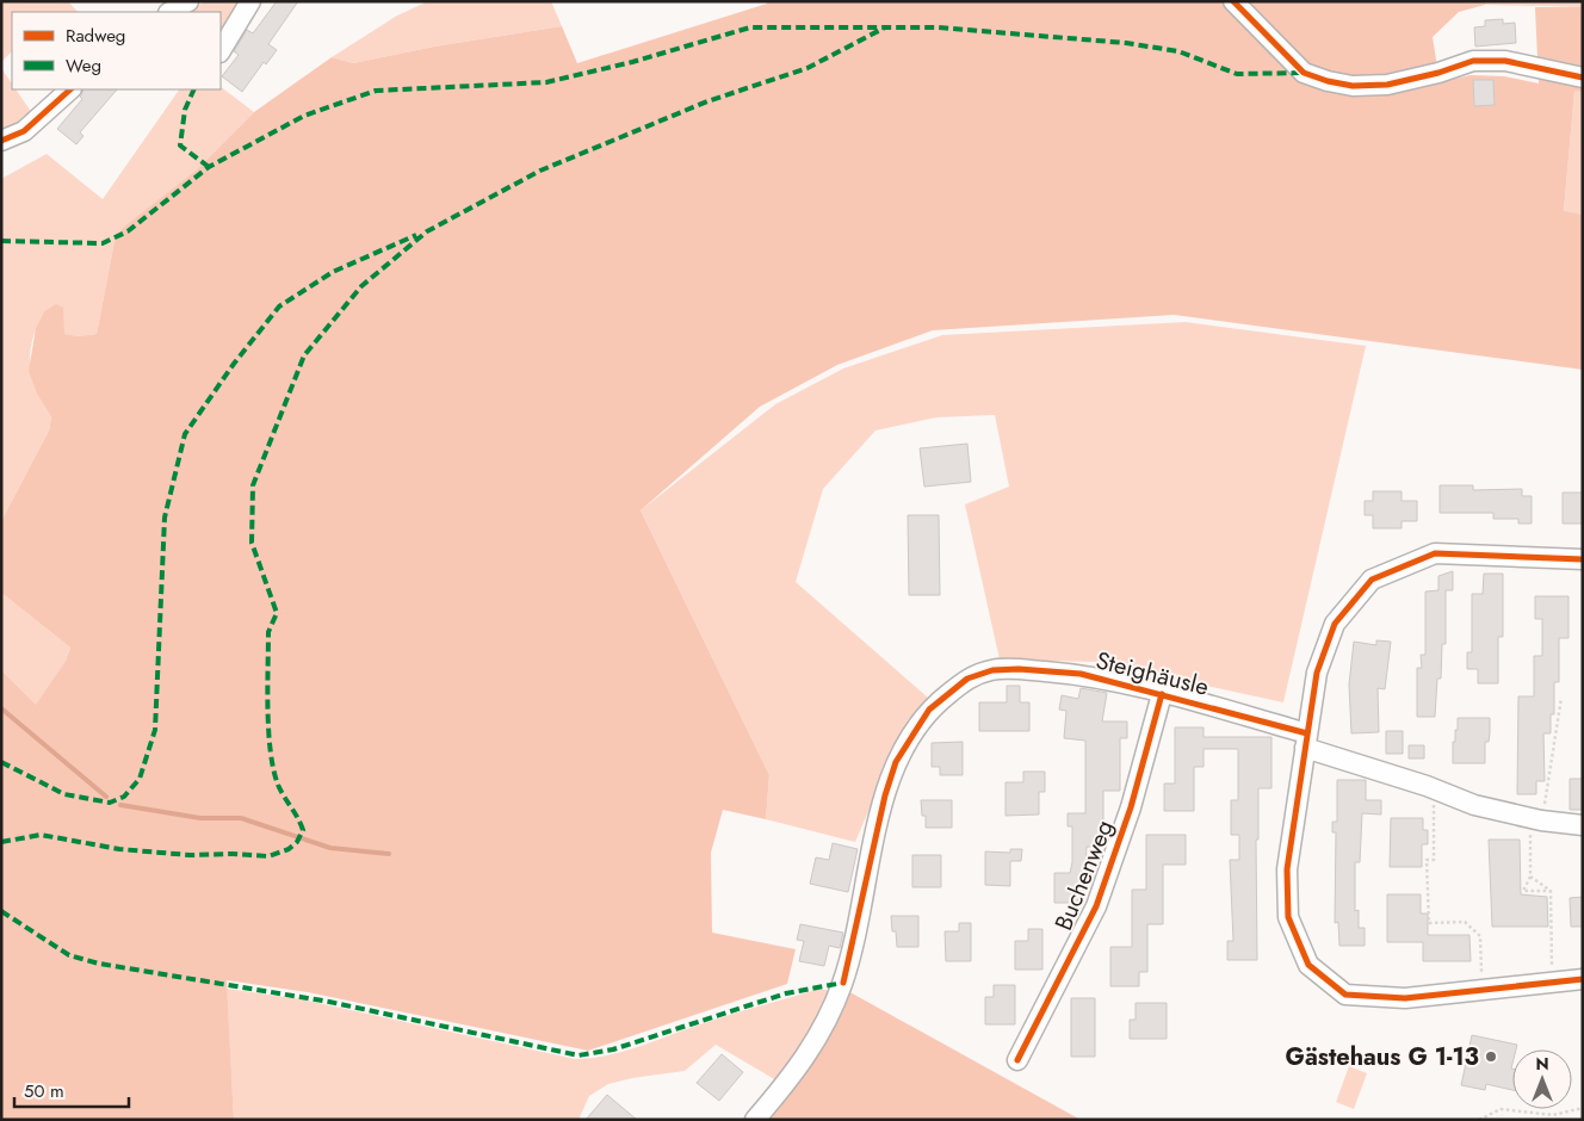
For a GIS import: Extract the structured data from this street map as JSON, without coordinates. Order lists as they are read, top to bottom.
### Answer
{
  "streets": {
    "street": ["Steighäusle", "Buchenweg"]
  },
  "crossings": [
    ["Steighäusle", "Buchenweg"]
  ],
  "places": ["Gästehaus G 1-13"],
  "legend": ["Radweg", "Weg"],
  "scale_bar": "50 m",
  "north": "top"
}
